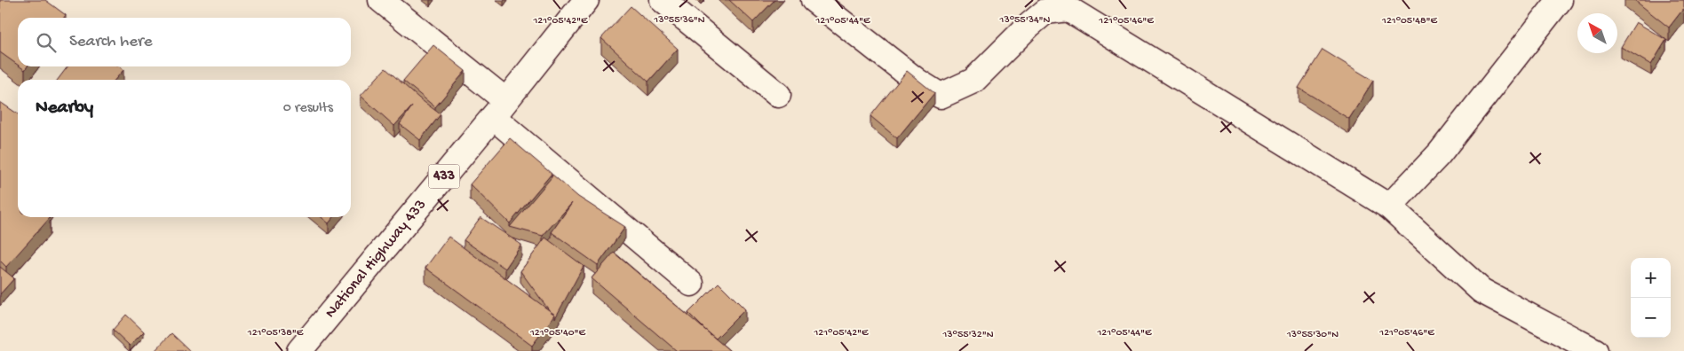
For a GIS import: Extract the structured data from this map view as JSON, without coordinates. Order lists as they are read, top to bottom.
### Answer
{
  "streets": {
    "street": ["433", "National Highway 433"]
  },
  "north": "top left",
  "page": {
    "search": "Search here",
    "heading": ["Nearby", "0 results"],
    "map_buttons": ["+", "−"]
  },
  "coordinates": [
    "13°55'36\"N",
    "13°55'34\"N",
    "121°05'46\"E",
    "121°05'42\"E",
    "121°05'44\"E",
    "121°05'48\"E",
    "121°05'38\"E",
    "121°05'40\"E",
    "13°55'32\"N",
    "13°55'30\"N"
  ]
}
